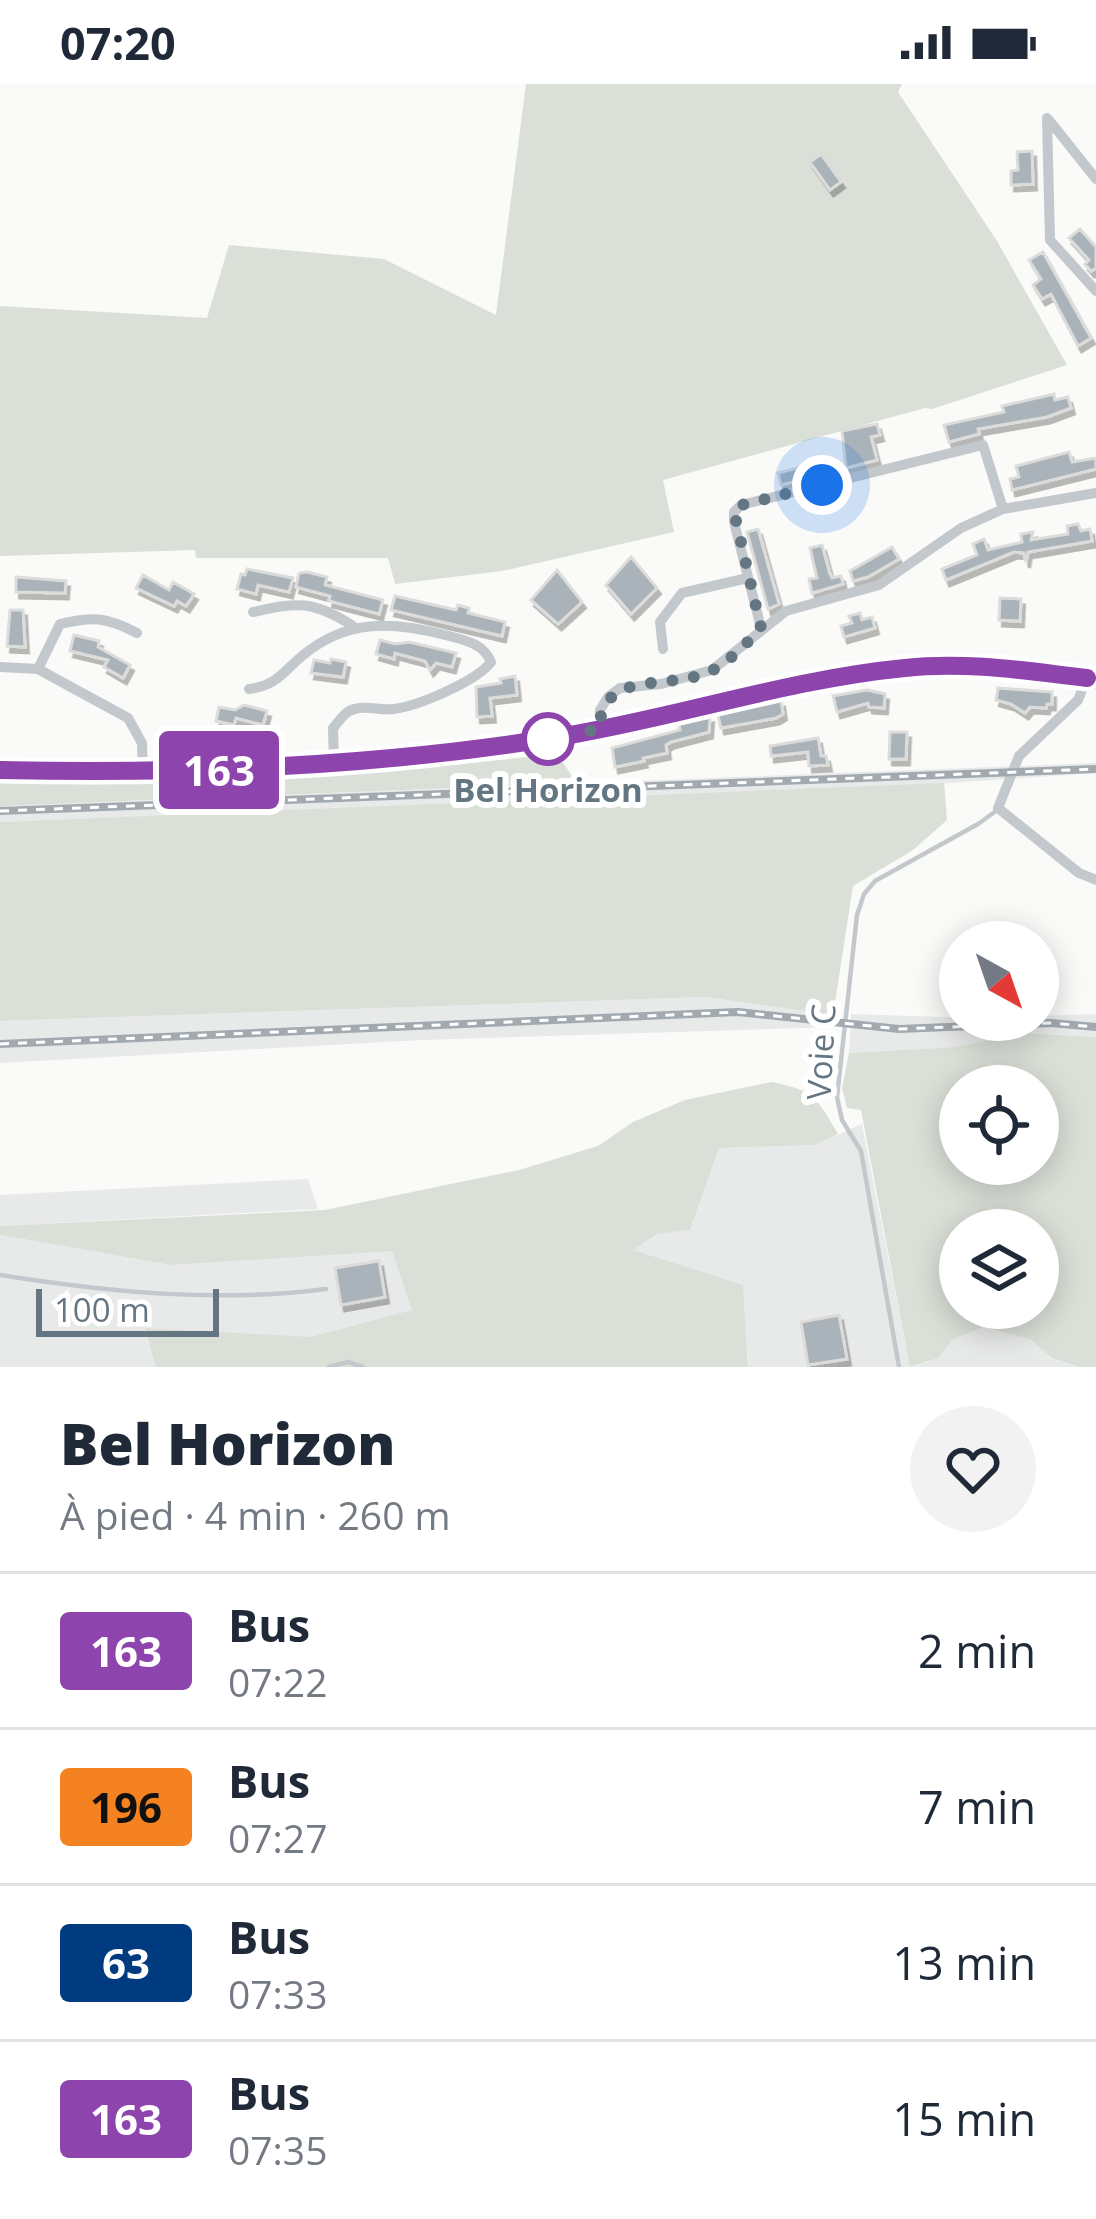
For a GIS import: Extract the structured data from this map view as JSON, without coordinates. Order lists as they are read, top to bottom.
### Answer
{
  "streets": {
    "lane": ["Voie C"]
  },
  "places": ["Bel Horizon"],
  "lines": ["bus line 163"],
  "scale_bar": "100 m",
  "north": "bottom right",
  "page": {
    "status": "07:20",
    "on_map": "163",
    "scale": "100 m",
    "heading": ["Bel Horizon", "À pied · 4 min · 260 m"],
    "list": [
      {
        "mark": "163",
        "name": "Bus",
        "note": "07:22",
        "value": "2 min"
      },
      {
        "mark": "196",
        "name": "Bus",
        "note": "07:27",
        "value": "7 min"
      },
      {
        "mark": "63",
        "name": "Bus",
        "note": "07:33",
        "value": "13 min"
      },
      {
        "mark": "163",
        "name": "Bus",
        "note": "07:35",
        "value": "15 min"
      }
    ]
  }
}
